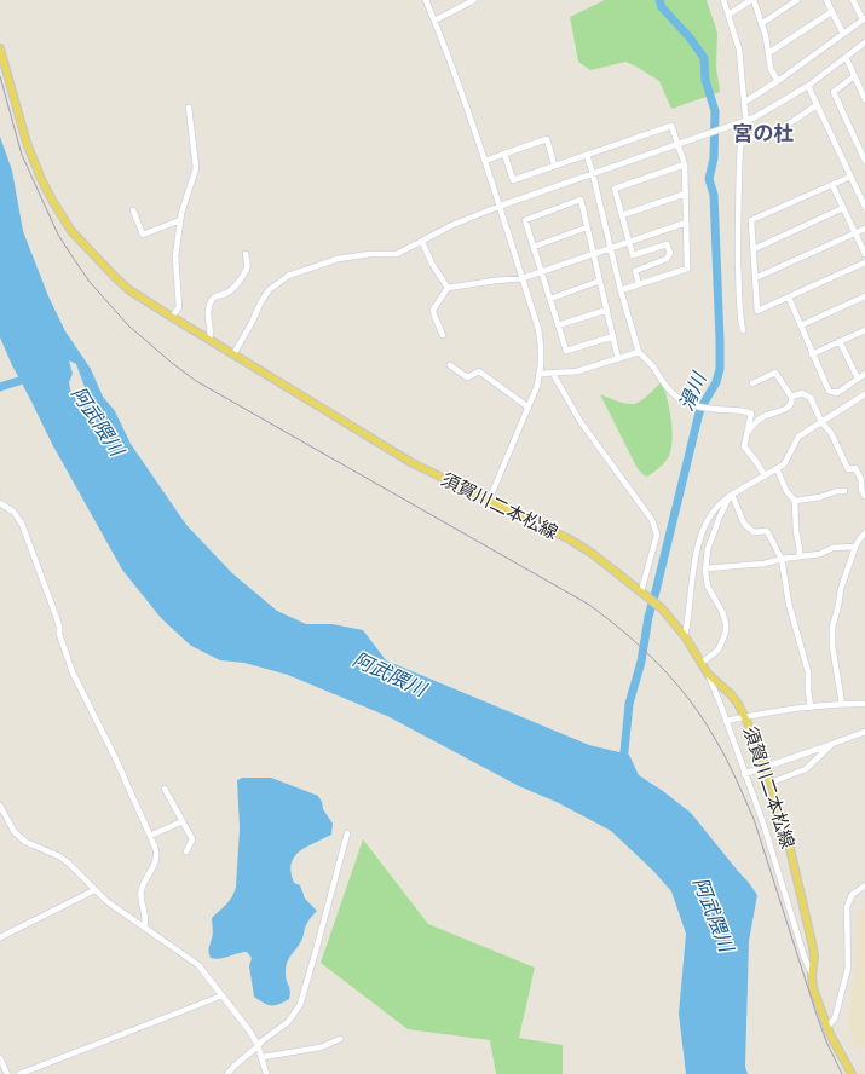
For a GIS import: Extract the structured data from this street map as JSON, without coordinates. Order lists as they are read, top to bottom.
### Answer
{
  "streets": {
    "main road": ["須賀川二本松線"]
  },
  "districts": ["宮の杜"],
  "water": ["滑川", "阿武隈川"]
}
